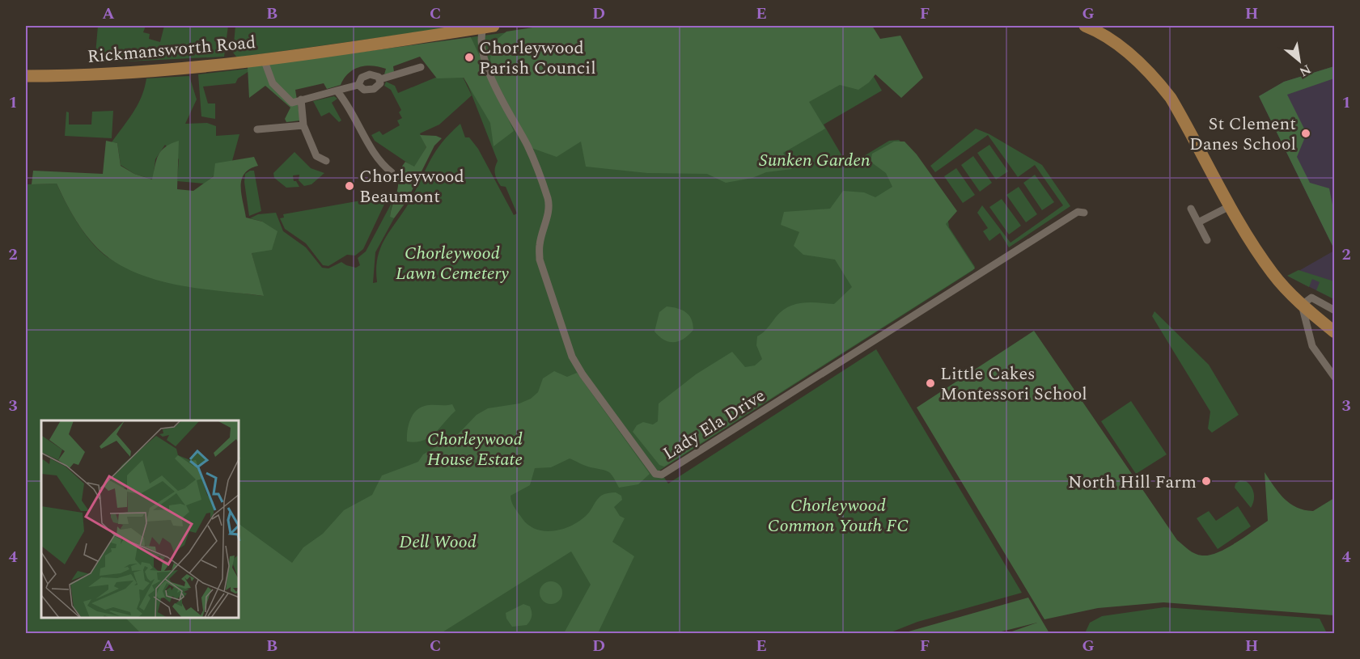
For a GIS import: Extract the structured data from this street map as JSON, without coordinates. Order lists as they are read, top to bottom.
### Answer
{
  "streets": {
    "main road": ["Rickmansworth Road"],
    "street": ["Lady Ela Drive"]
  },
  "crossings": [
    ["Rickmansworth Road", "Lady Ela Drive"]
  ],
  "parks": [
    "Sunken Garden",
    "Chorleywood Lawn Cemetery",
    "Chorleywood House Estate",
    "Chorleywood Common Youth FC",
    "Dell Wood"
  ],
  "places": [
    "Chorleywood Parish Council",
    "St Clement Danes School",
    "Chorleywood Beaumont",
    "Little Cakes Montessori School",
    "North Hill Farm"
  ],
  "north": "bottom right",
  "grid": {
    "columns": [
      "A",
      "B",
      "C",
      "D",
      "E",
      "F",
      "G",
      "H"
    ],
    "rows": [
      "1",
      "2",
      "3",
      "4"
    ]
  }
}
